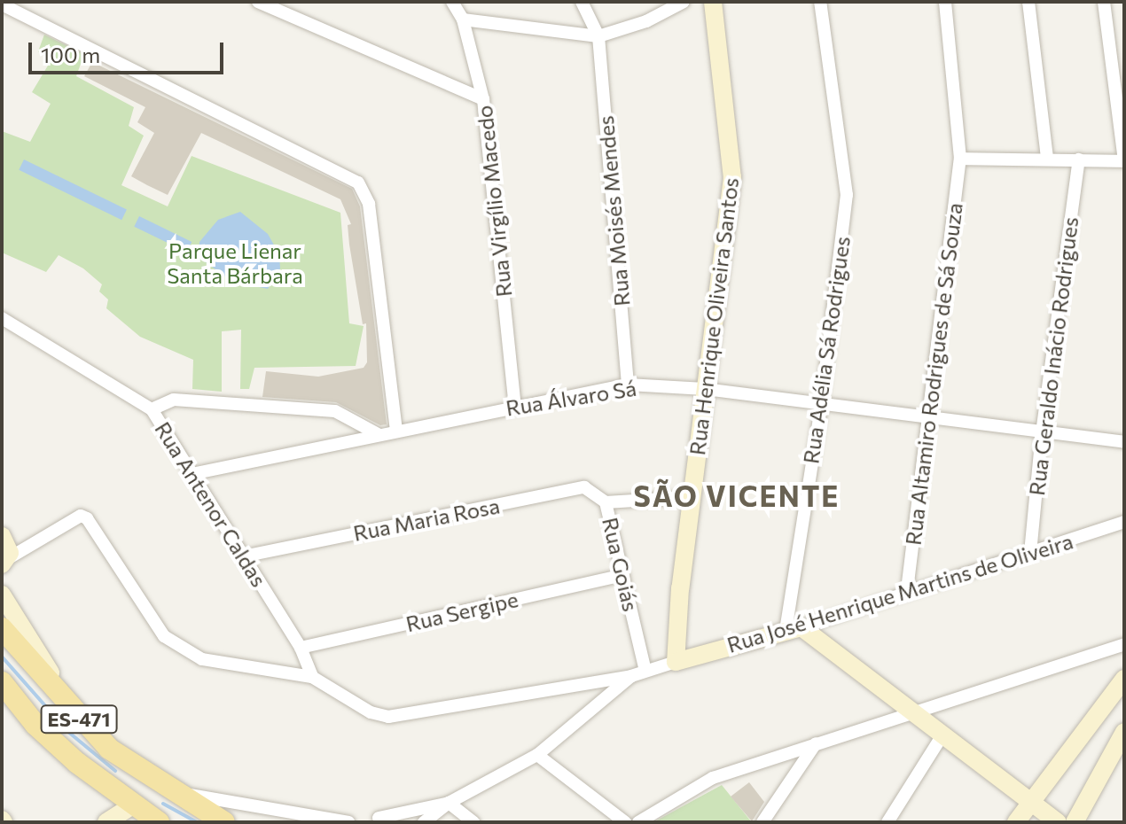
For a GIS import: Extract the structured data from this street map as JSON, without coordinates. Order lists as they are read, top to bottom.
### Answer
{
  "streets": {
    "main road": ["ES-471"],
    "street": [
      "Rua Virgílio Macedo",
      "Rua Moisés Mendes",
      "Rua Henrique Oliveira Santos",
      "Rua Adélia Sá Rodrigues",
      "Rua Geraldo Inácio Rodrigues",
      "Rua Altamiro Rodrigues de Sá Souza",
      "Rua Álvaro Sá",
      "Rua Antenor Caldas",
      "Rua Maria Rosa",
      "Rua Goiás",
      "Rua José Henrique Martins de Oliveira",
      "Rua Sergipe"
    ]
  },
  "crossings": [
    ["Rua Virgílio Macedo", "Rua Álvaro Sá"],
    ["Rua Moisés Mendes", "Rua Álvaro Sá"],
    ["Rua Henrique Oliveira Santos", "Rua Álvaro Sá"],
    ["Rua Henrique Oliveira Santos", "Rua Goiás"],
    ["Rua Henrique Oliveira Santos", "Rua José Henrique Martins de Oliveira"],
    ["Rua Adélia Sá Rodrigues", "Rua Álvaro Sá"],
    ["Rua Adélia Sá Rodrigues", "Rua José Henrique Martins de Oliveira"],
    ["Rua Geraldo Inácio Rodrigues", "Rua Álvaro Sá"],
    ["Rua Geraldo Inácio Rodrigues", "Rua José Henrique Martins de Oliveira"],
    ["Rua Altamiro Rodrigues de Sá Souza", "Rua Álvaro Sá"],
    ["Rua Altamiro Rodrigues de Sá Souza", "Rua José Henrique Martins de Oliveira"],
    ["Rua Álvaro Sá", "Rua Antenor Caldas"],
    ["Rua Antenor Caldas", "Rua Maria Rosa"],
    ["Rua Antenor Caldas", "Rua Sergipe"],
    ["Rua Maria Rosa", "Rua Goiás"],
    ["Rua Goiás", "Rua Sergipe"]
  ],
  "districts": ["SÃO VICENTE"],
  "parks": ["Parque Lienar Santa Bárbara"],
  "scale_bar": "100 m"
}
